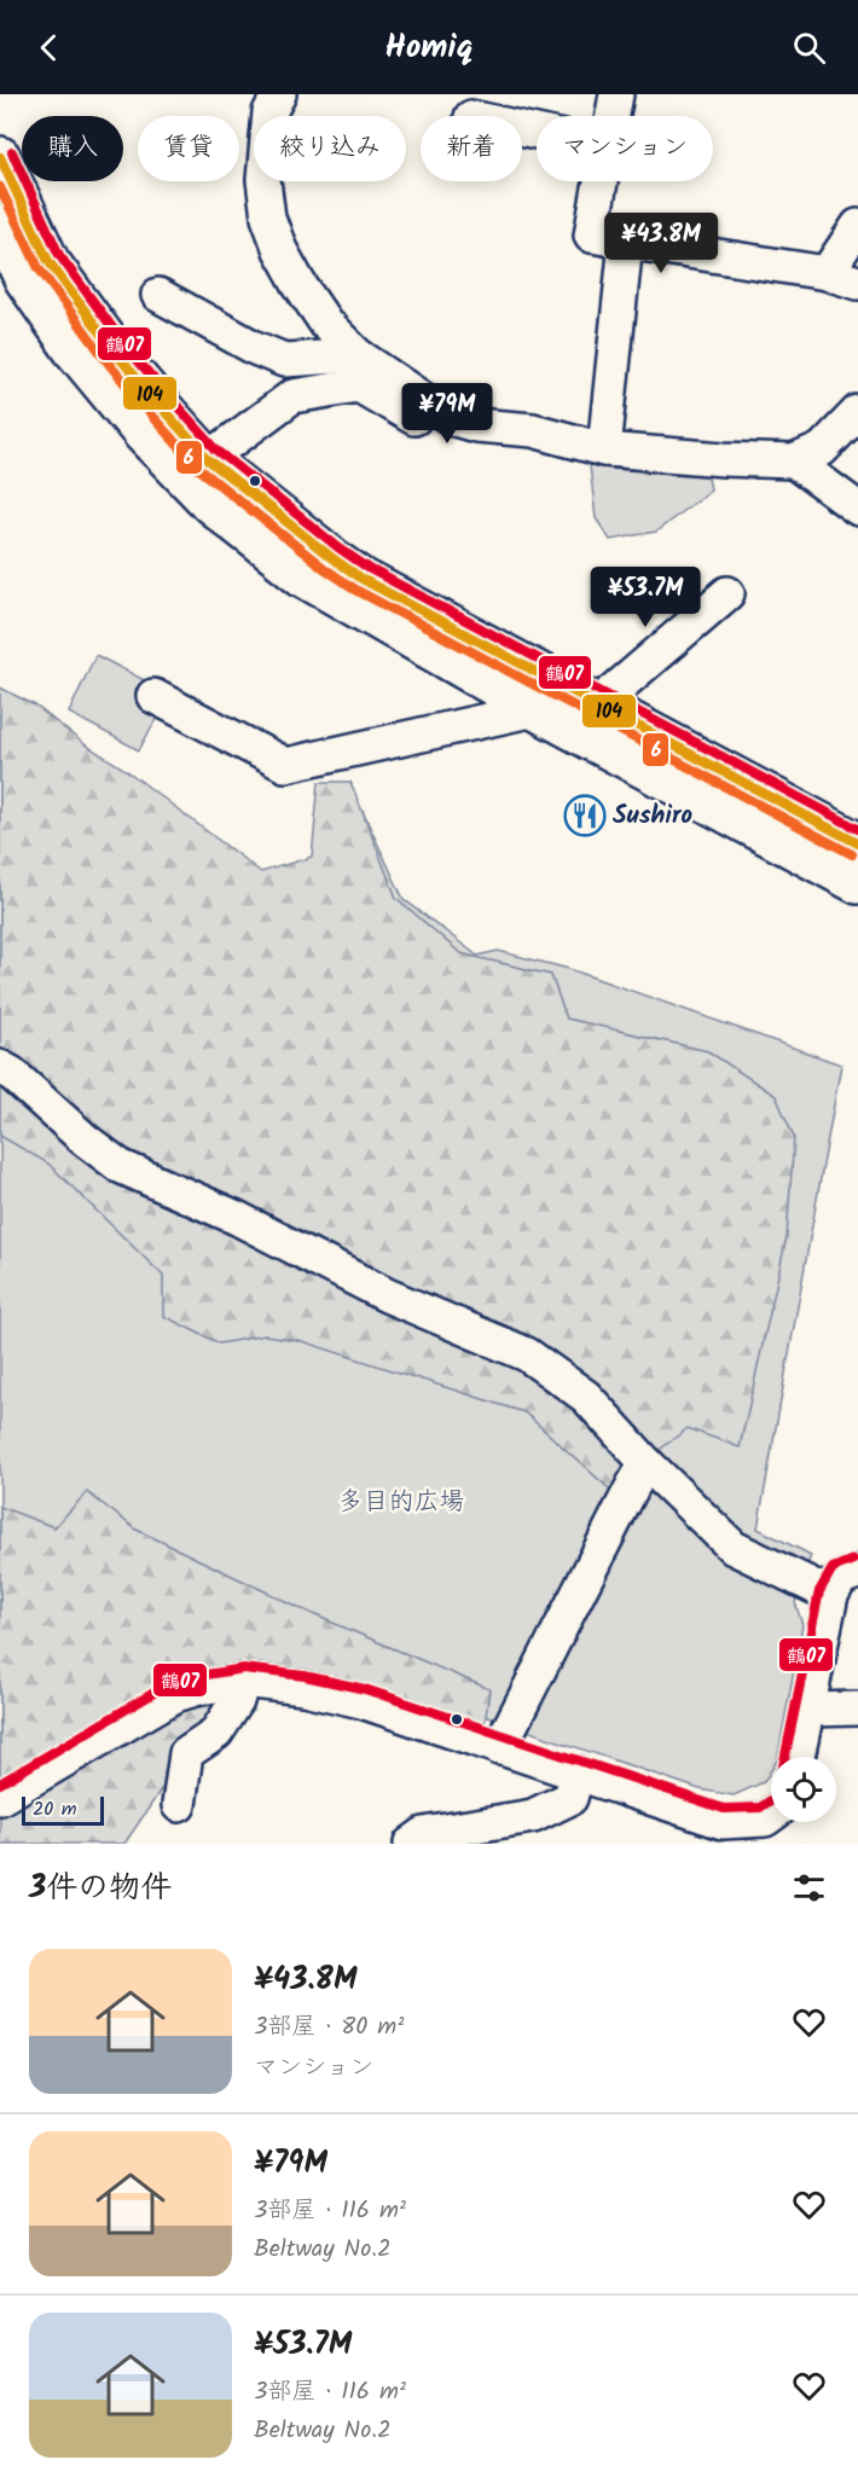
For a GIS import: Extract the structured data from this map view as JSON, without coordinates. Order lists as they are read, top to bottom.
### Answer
{
  "parks": ["多目的広場"],
  "places": {
    "restaurant": ["Sushiro"]
  },
  "lines": ["transit line 鶴07", "transit line 104", "transit line 6"],
  "scale_bar": "20 m",
  "page": {
    "header": "Homiq",
    "chip": [
      "購入",
      "賃貸",
      "絞り込み",
      "新着",
      "マンション"
    ],
    "price": ["¥43.8M", "¥79M", "¥53.7M"],
    "scale": "20 m",
    "heading": "3件の物件",
    "list": [
      {
        "name": "¥43.8M",
        "note": "3部屋 · 80 m² · マンション"
      },
      {
        "name": "¥79M",
        "note": "3部屋 · 116 m² · Beltway No.2"
      },
      {
        "name": "¥53.7M",
        "note": "3部屋 · 116 m² · Beltway No.2"
      }
    ]
  }
}
